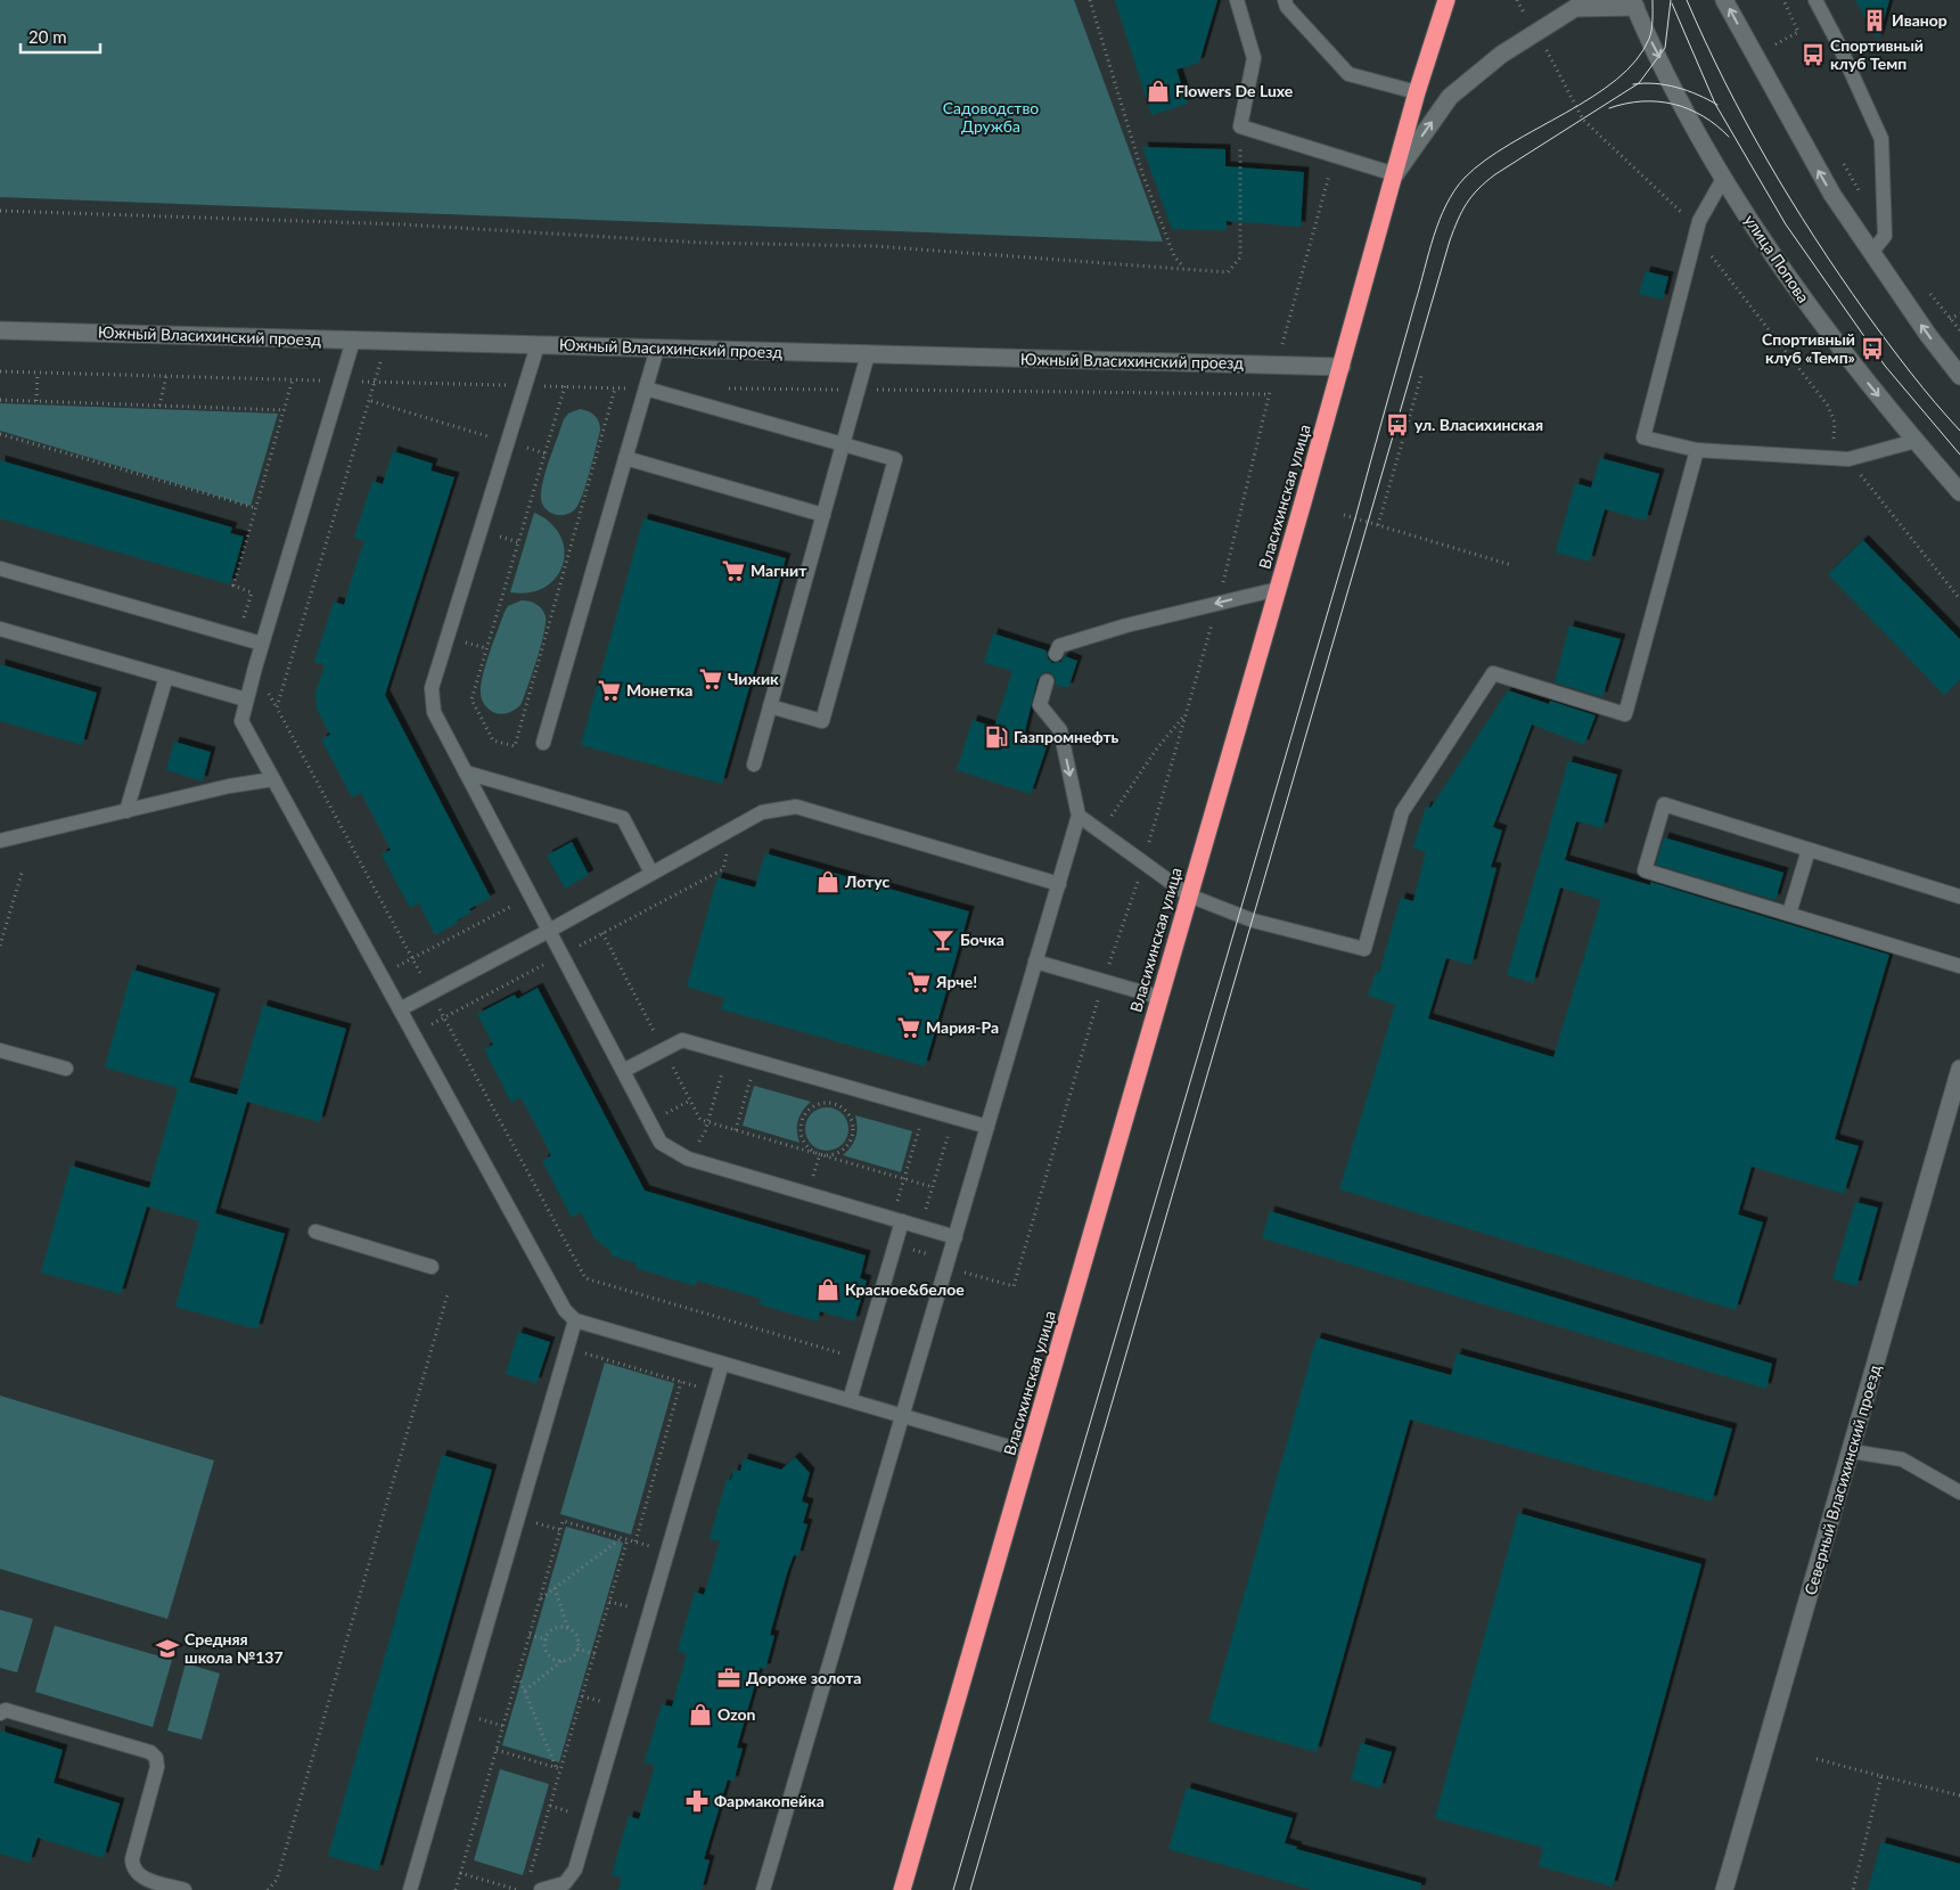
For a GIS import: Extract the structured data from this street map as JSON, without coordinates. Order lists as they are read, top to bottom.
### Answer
{
  "streets": {
    "highway": ["Власихинская улица"],
    "street": ["улица Попова", "Южный Власихинский проезд", "Северный Власихинский проезд"]
  },
  "crossings": [
    ["Южный Власихинский проезд", "Власихинская улица"]
  ],
  "parks": ["Садоводство Дружба"],
  "places": {
    "building": ["Иванор"],
    "bus stop": ["Спортивный клуб Темп", "Спортивный клуб «Темп»", "ул. Власихинская"],
    "shop": [
      "Flowers De Luxe",
      "Лотус",
      "Красное&белое",
      "Ozon"
    ],
    "supermarket": [
      "Магнит",
      "Чижик",
      "Монетка",
      "Ярче!",
      "Мария-Ра"
    ],
    "fuel station": ["Газпромнефть"],
    "bar": ["Бочка"],
    "school or university": ["Средняя школа №137"],
    "office": ["Дороже золота"],
    "pharmacy": ["Фармакопейка"]
  },
  "scale_bar": "20 m"
}
